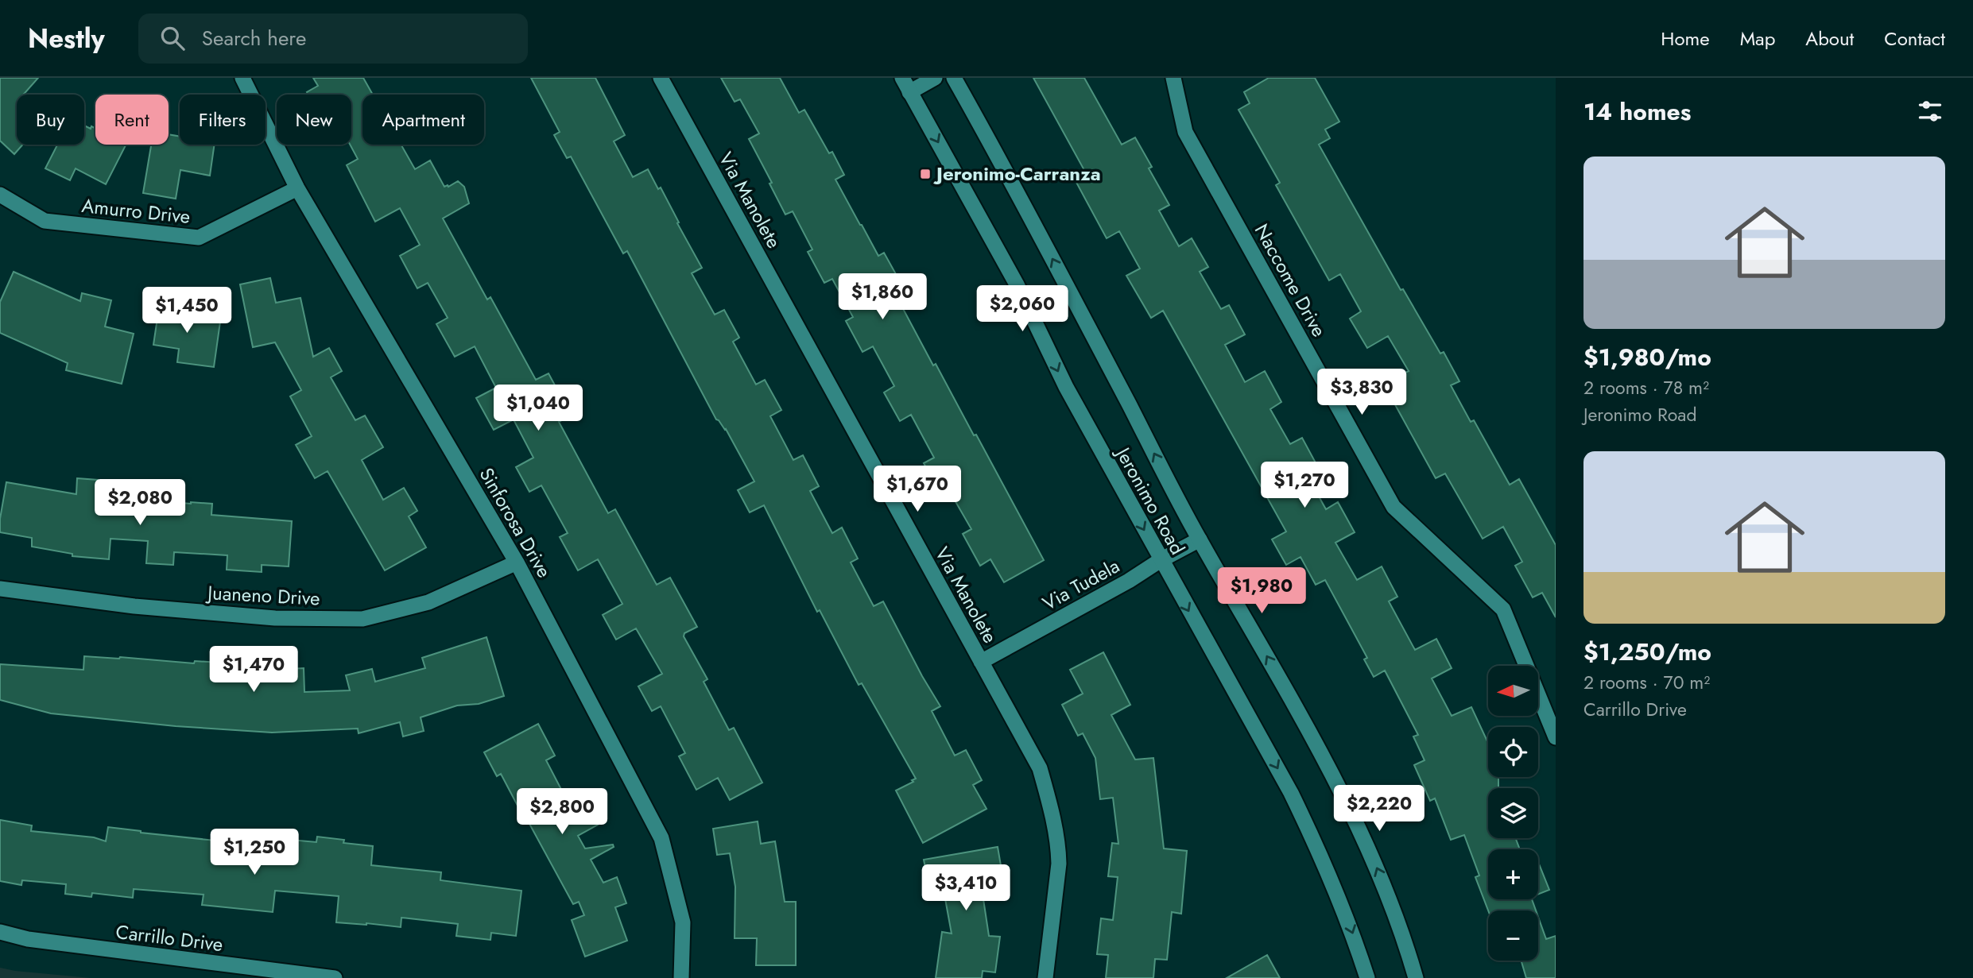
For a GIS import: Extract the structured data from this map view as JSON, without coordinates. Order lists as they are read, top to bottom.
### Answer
{
  "streets": {
    "street": [
      "Via Manolete",
      "Amurro Drive",
      "Naccome Drive",
      "Jeronimo Road",
      "Sinforosa Drive",
      "Via Tudela",
      "Juaneno Drive",
      "Carrillo Drive"
    ]
  },
  "crossings": [
    ["Via Manolete", "Via Tudela"],
    ["Amurro Drive", "Sinforosa Drive"],
    ["Jeronimo Road", "Via Tudela"],
    ["Sinforosa Drive", "Juaneno Drive"]
  ],
  "places": {
    "transit": ["Jeronimo-Carranza"]
  },
  "north": "left",
  "page": {
    "header": "Nestly",
    "search": "Search here",
    "nav": [
      "Home",
      "Map",
      "About",
      "Contact"
    ],
    "heading": "14 homes",
    "chip": [
      "Buy",
      "Rent",
      "Filters",
      "New",
      "Apartment"
    ],
    "list": [
      {
        "name": "$1,980/mo",
        "note": "2 rooms · 78 m² · Jeronimo Road"
      },
      {
        "name": "$1,250/mo",
        "note": "2 rooms · 70 m² · Carrillo Drive"
      }
    ],
    "price": [
      "$1,860",
      "$2,060",
      "$1,450",
      "$3,830",
      "$1,040",
      "$1,270",
      "$1,670",
      "$2,080",
      "$1,980",
      "$1,470",
      "$2,220",
      "$2,800",
      "$1,250",
      "$3,410"
    ],
    "map_buttons": ["+", "−"]
  }
}
